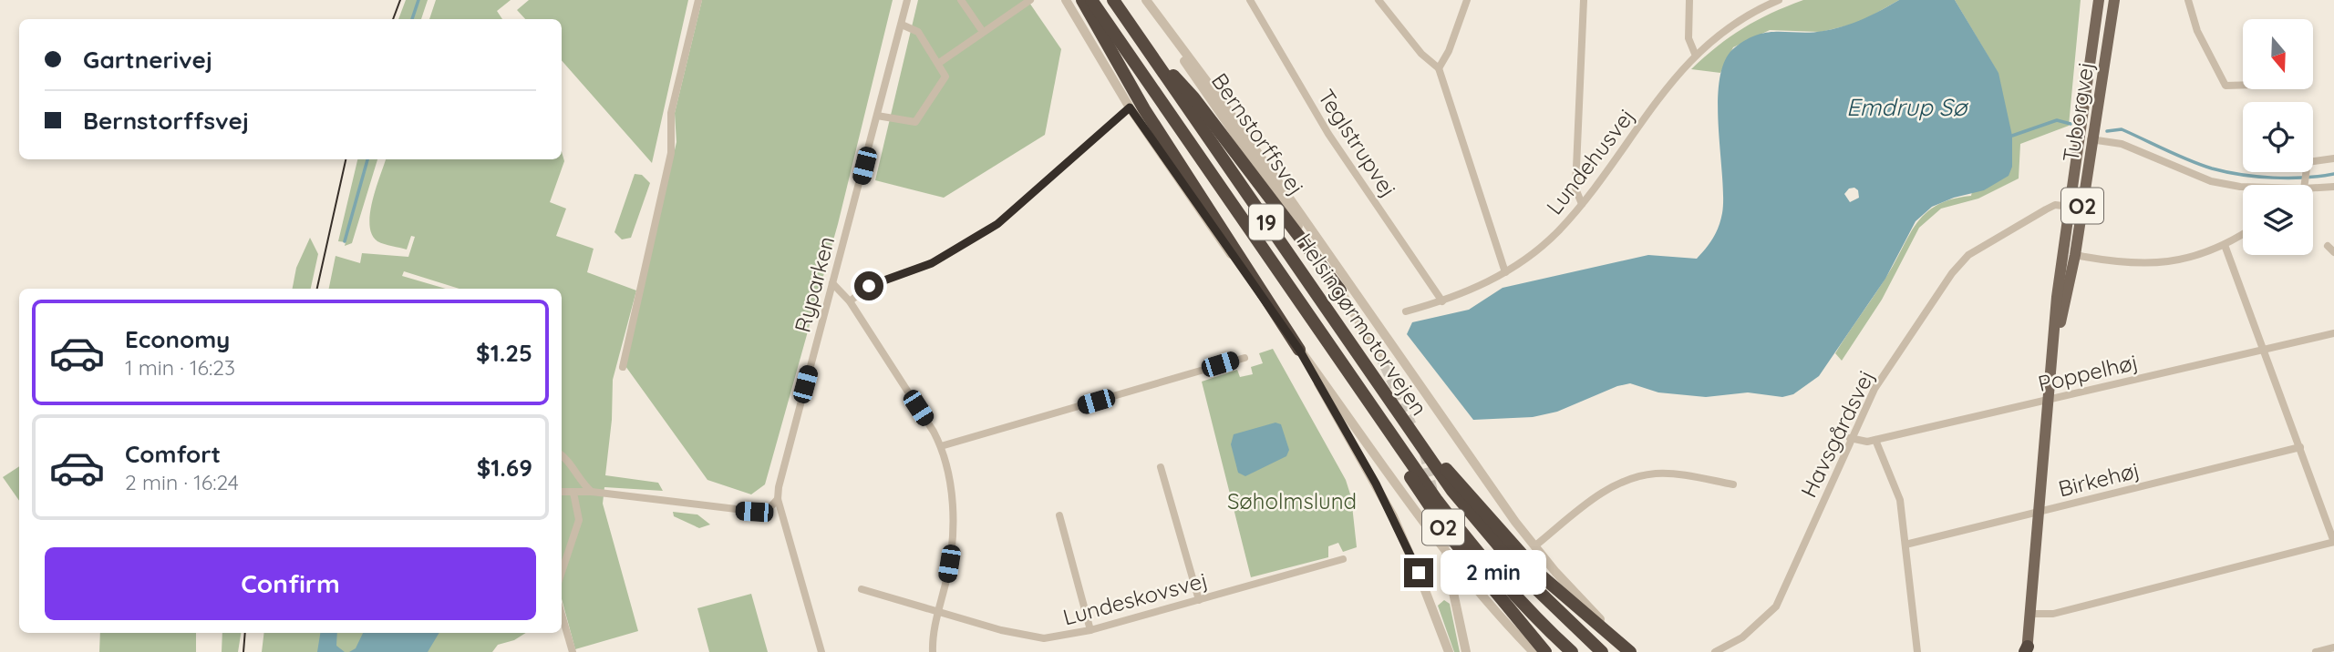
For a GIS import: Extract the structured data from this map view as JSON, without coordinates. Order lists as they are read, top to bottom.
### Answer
{
  "streets": {
    "highway": ["O2", "19", "Helsingørmotorvejen"],
    "main road": ["Tuborgvej"],
    "street": [
      "Bernstorffsvej",
      "Teglstrupvej",
      "Lundehusvej",
      "Ryparken",
      "Poppelhøj",
      "Havsgårdsvej",
      "Birkehøj",
      "Lundeskovsvej"
    ]
  },
  "crossings": [
    ["Tuborgvej", "Poppelhøj"],
    ["Tuborgvej", "Havsgårdsvej"],
    ["Tuborgvej", "Birkehøj"],
    ["Teglstrupvej", "Lundehusvej"],
    ["O2", "Helsingørmotorvejen"],
    ["Poppelhøj", "Havsgårdsvej"]
  ],
  "water": ["Emdrup Sø"],
  "parks": ["Søholmslund"],
  "north": "bottom",
  "page": {
    "banner": ["Gartnerivej", "Bernstorffsvej"],
    "list": [
      {
        "name": "Economy",
        "note": "1 min · 16:23",
        "value": "$1.25"
      },
      {
        "name": "Comfort",
        "note": "2 min · 16:24",
        "value": "$1.69"
      }
    ],
    "buttons": "Confirm",
    "bubble": "2 min"
  }
}
